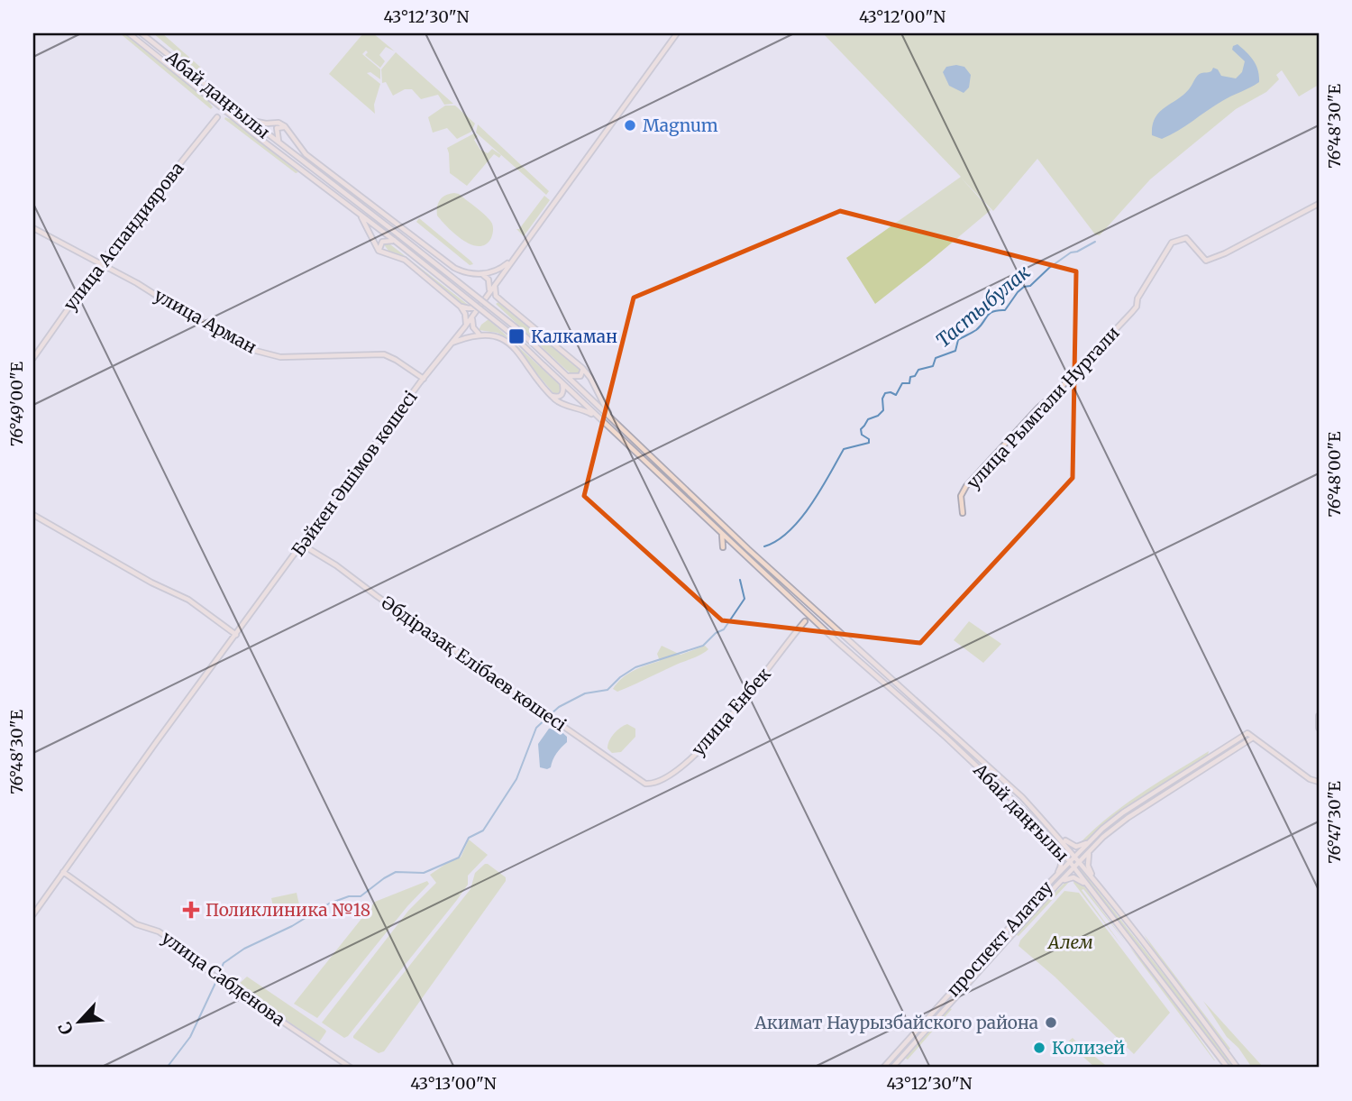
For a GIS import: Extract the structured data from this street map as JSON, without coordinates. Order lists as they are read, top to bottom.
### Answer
{
  "streets": {
    "main road": [
      "Абай даңғылы",
      "улица Аспандиярова",
      "улица Арман",
      "улица Рымгали Нургали",
      "Бәйкен Әшімов көшесі",
      "Әбдіразақ Елібаев көшесі",
      "улица Енбек",
      "проспект Алатау",
      "улица Сабденова"
    ]
  },
  "crossings": [
    ["Абай даңғылы", "проспект Алатау"],
    ["улица Аспандиярова", "улица Арман"],
    ["улица Арман", "Бәйкен Әшімов көшесі"],
    ["Бәйкен Әшімов көшесі", "Әбдіразақ Елібаев көшесі"],
    ["Бәйкен Әшімов көшесі", "улица Сабденова"],
    ["Әбдіразақ Елібаев көшесі", "улица Енбек"]
  ],
  "water": ["Тастыбулак"],
  "parks": ["Алем"],
  "places": {
    "other": ["Magnum", "Акимат Наурызбайского района", "Колизей"],
    "transit": ["Калкаман"],
    "health": ["Поликлиника №18"]
  },
  "north": "bottom left",
  "coordinates": [
    "43°12'30\"N",
    "43°12'00\"N",
    "76°48'30\"E",
    "76°49'00\"E",
    "76°48'00\"E",
    "76°47'30\"E",
    "43°13'00\"N"
  ]
}
